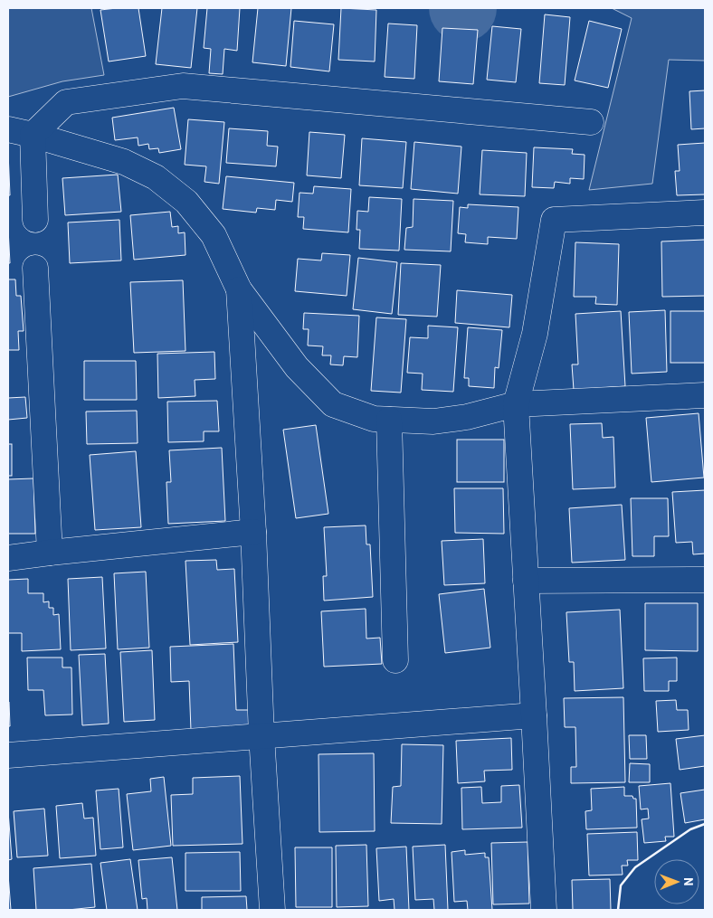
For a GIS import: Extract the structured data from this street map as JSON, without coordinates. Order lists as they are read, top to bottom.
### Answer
{
  "north": "right"
}
